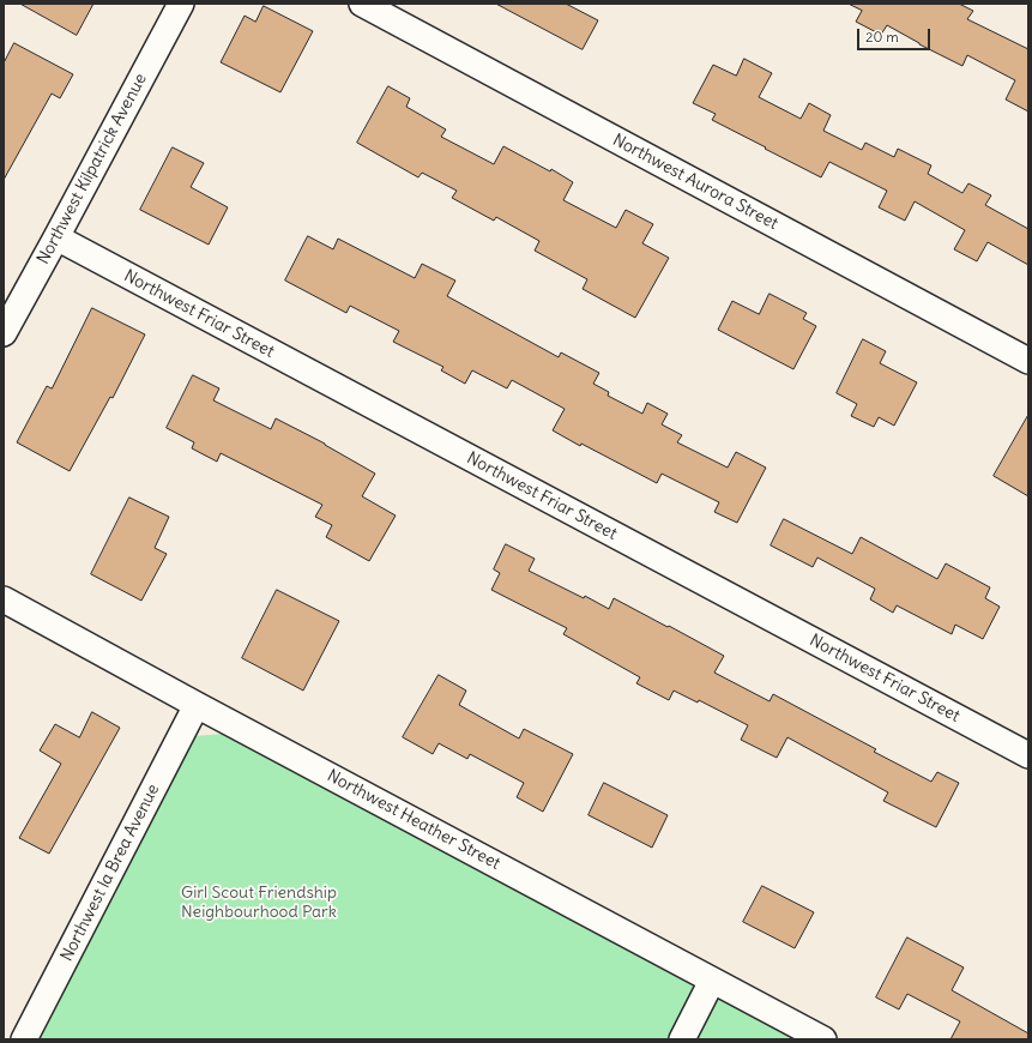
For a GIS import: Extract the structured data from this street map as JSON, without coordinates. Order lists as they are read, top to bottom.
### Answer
{
  "streets": {
    "street": [
      "Northwest Kilpatrick Avenue",
      "Northwest Aurora Street",
      "Northwest Friar Street",
      "Northwest Heather Street",
      "Northwest la Brea Avenue"
    ]
  },
  "crossings": [
    ["Northwest Kilpatrick Avenue", "Northwest Friar Street"],
    ["Northwest Heather Street", "Northwest la Brea Avenue"]
  ],
  "parks": ["Girl Scout Friendship Neighbourhood Park"],
  "scale_bar": "20 m"
}
